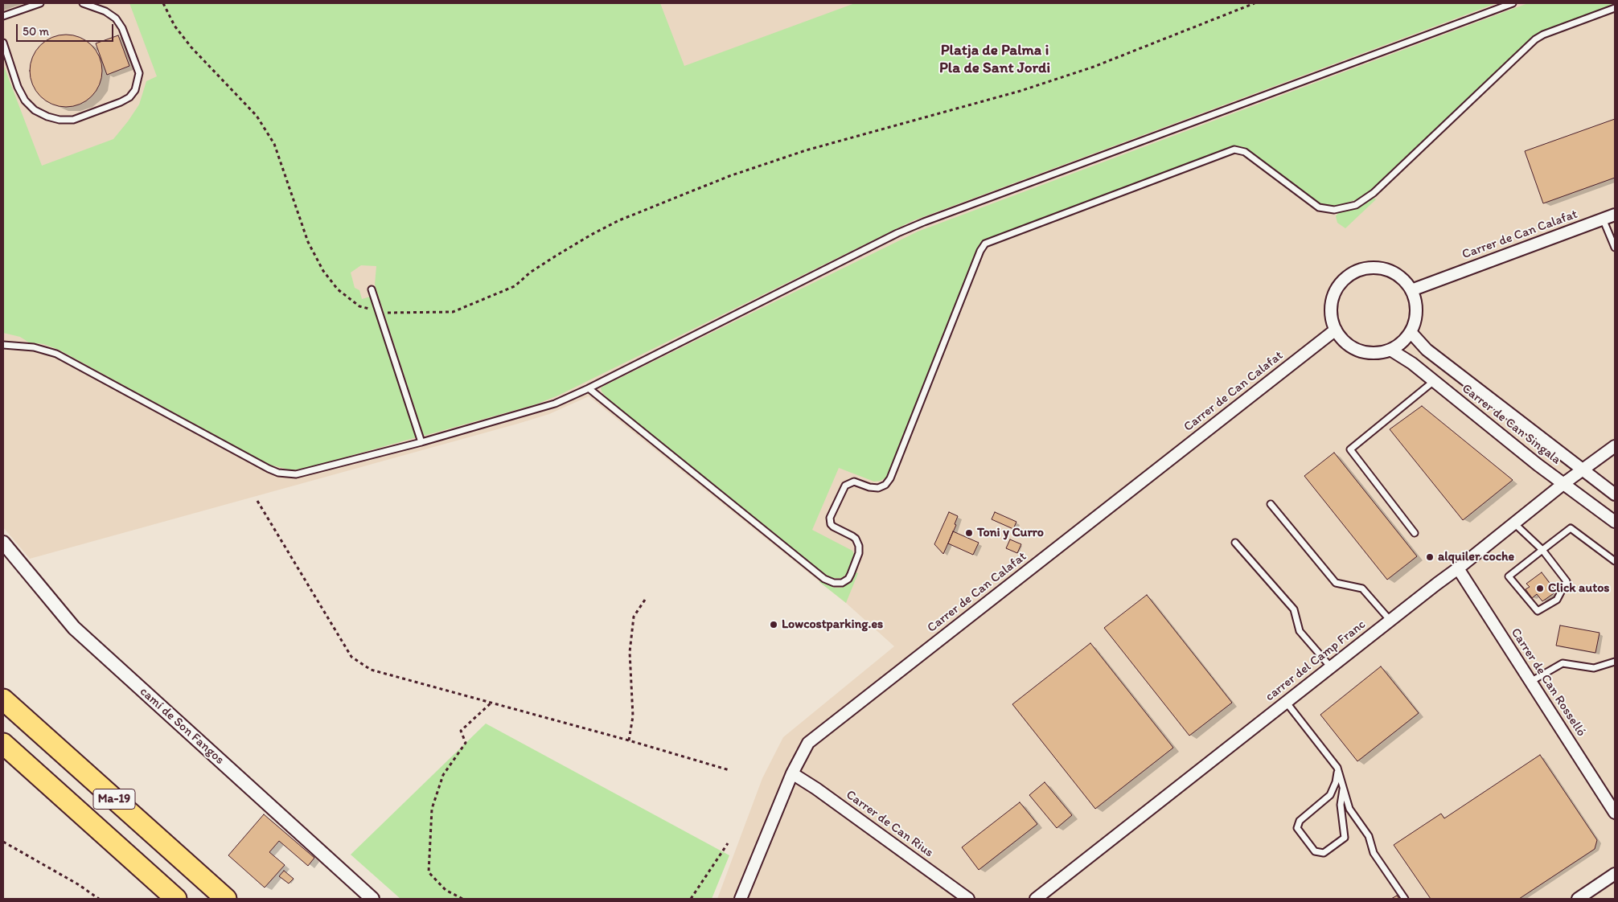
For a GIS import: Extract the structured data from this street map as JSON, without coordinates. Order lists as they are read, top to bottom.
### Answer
{
  "streets": {
    "highway": ["Ma-19"],
    "street": [
      "Carrer de Can Calafat",
      "Carrer de Can Singala",
      "carrer del Camp Franc",
      "Carrer de Can Rosselló",
      "camí de Son Fangos",
      "Carrer de Can Rius"
    ]
  },
  "crossings": [
    ["Carrer de Can Calafat", "Carrer de Can Singala"],
    ["Carrer de Can Calafat", "Carrer de Can Rius"],
    ["Carrer de Can Singala", "carrer del Camp Franc"],
    ["carrer del Camp Franc", "Carrer de Can Rosselló"]
  ],
  "districts": ["Platja de Palma i Pla de Sant Jordi"],
  "places": [
    "Toni y Curro",
    "alquiler coche",
    "Click autos",
    "Lowcostparking.es"
  ],
  "scale_bar": "50 m"
}
